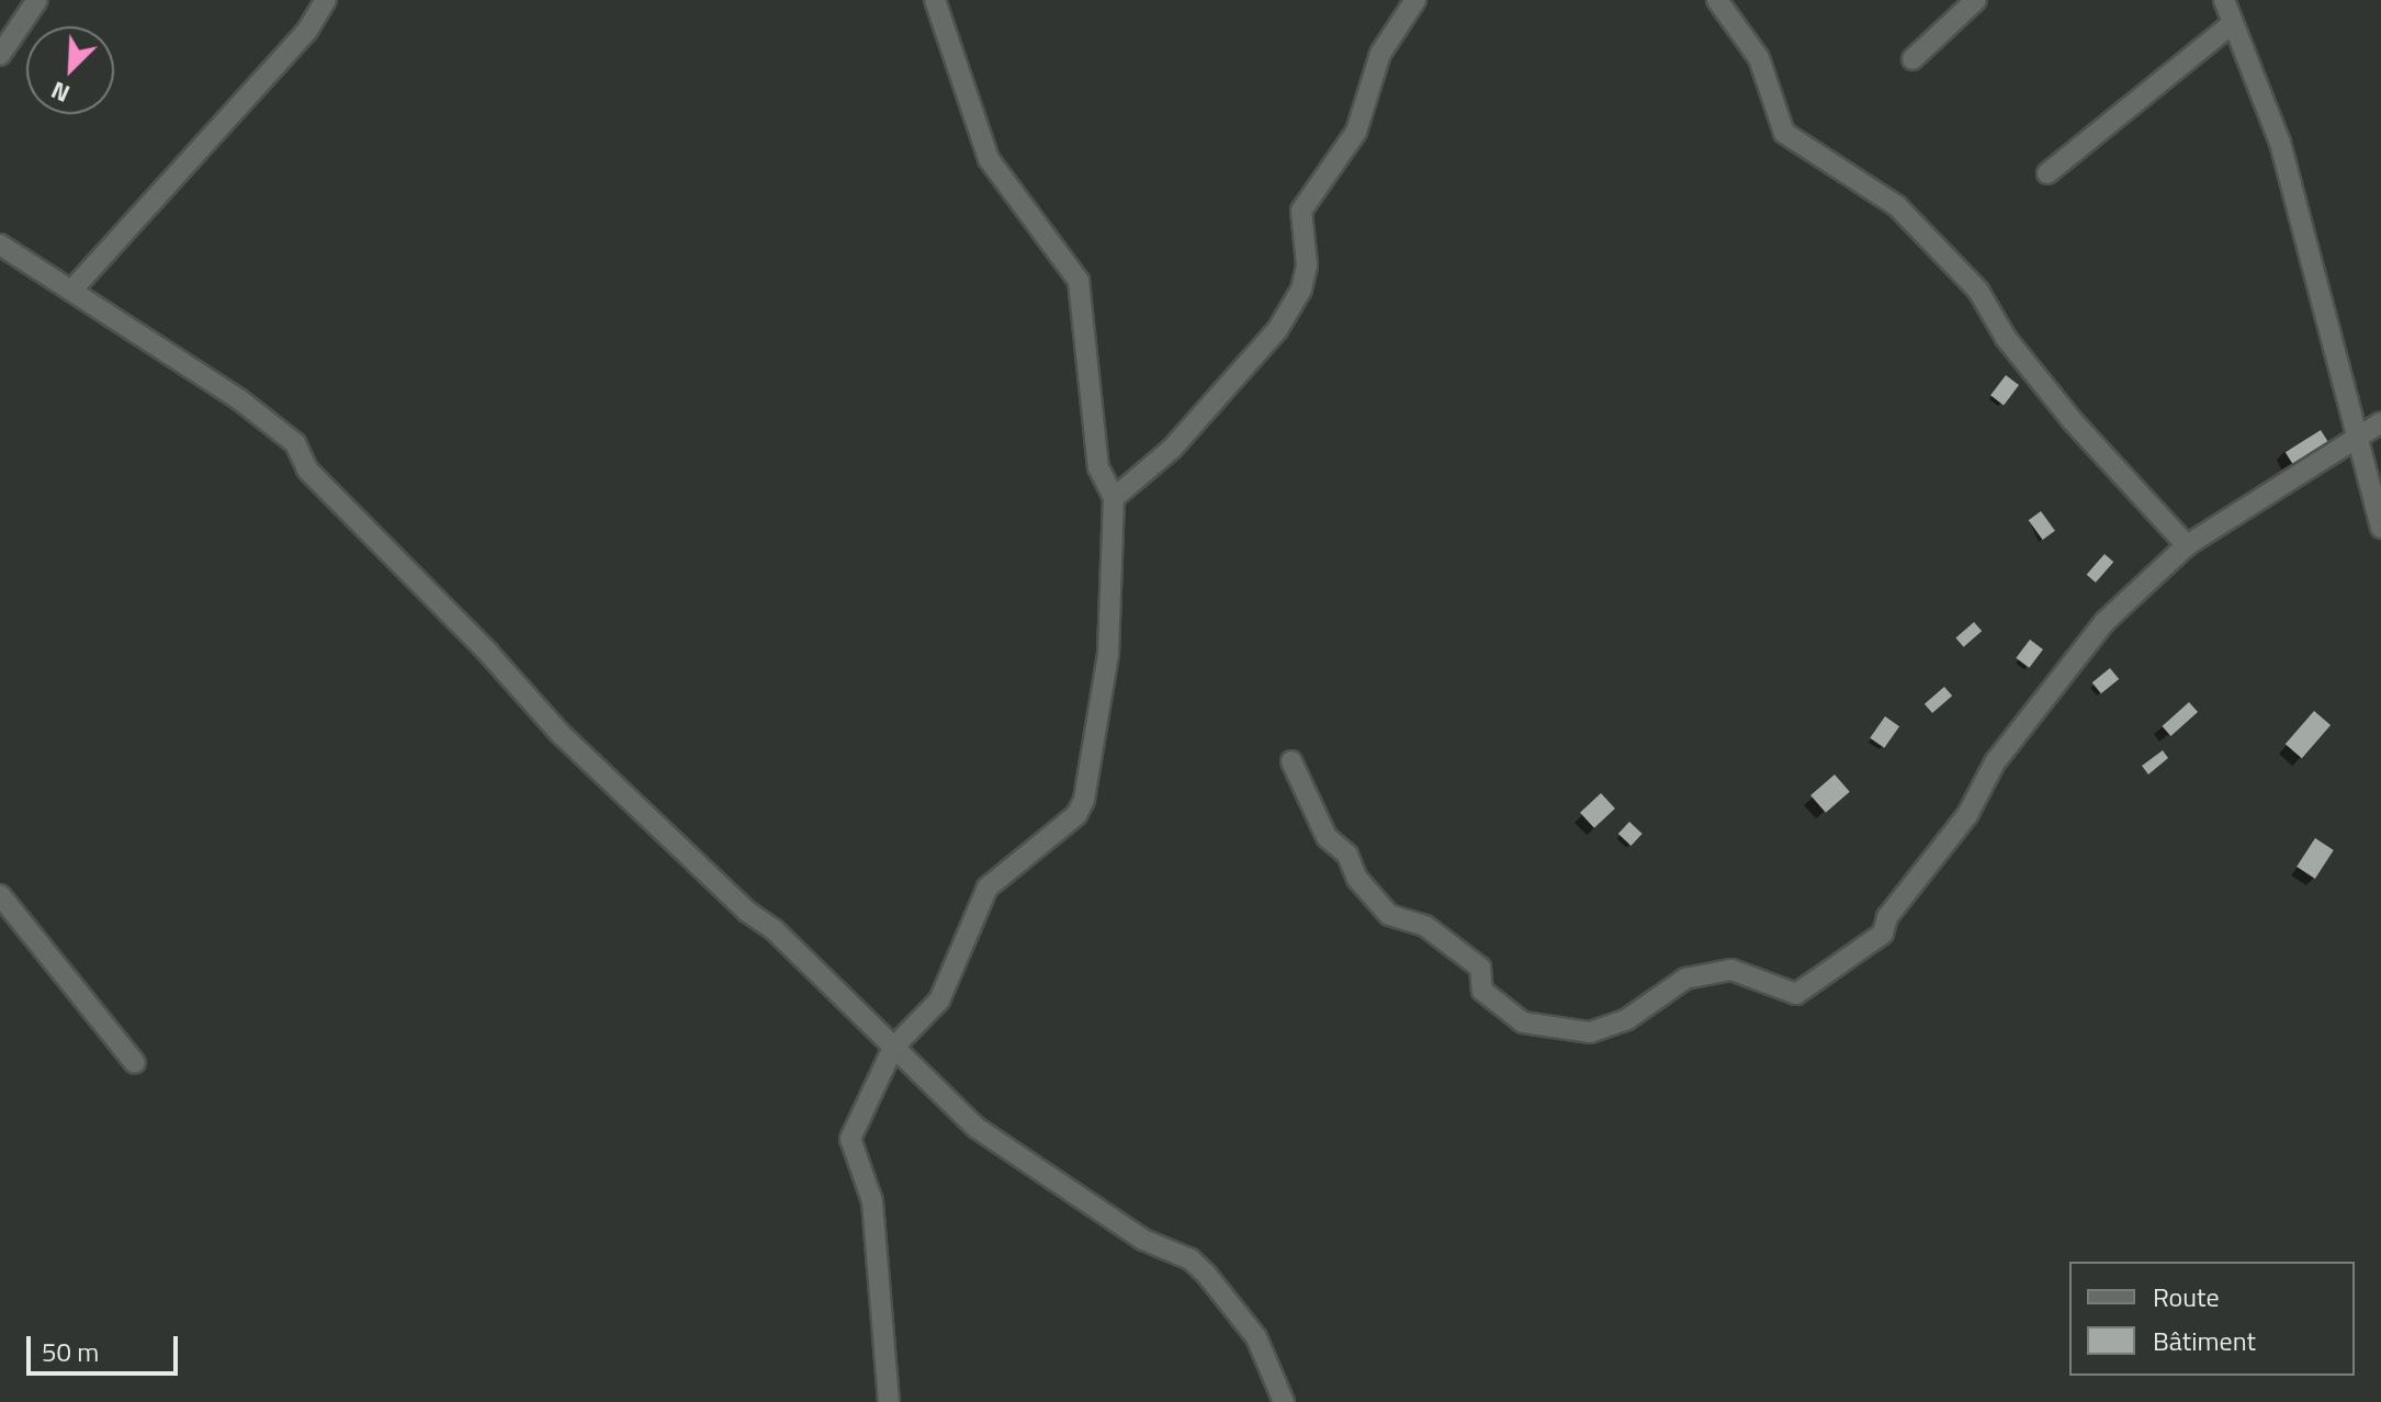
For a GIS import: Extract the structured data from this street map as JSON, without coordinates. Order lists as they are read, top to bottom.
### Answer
{
  "legend": ["Route", "Bâtiment"],
  "scale_bar": "50 m",
  "north": "bottom left"
}
